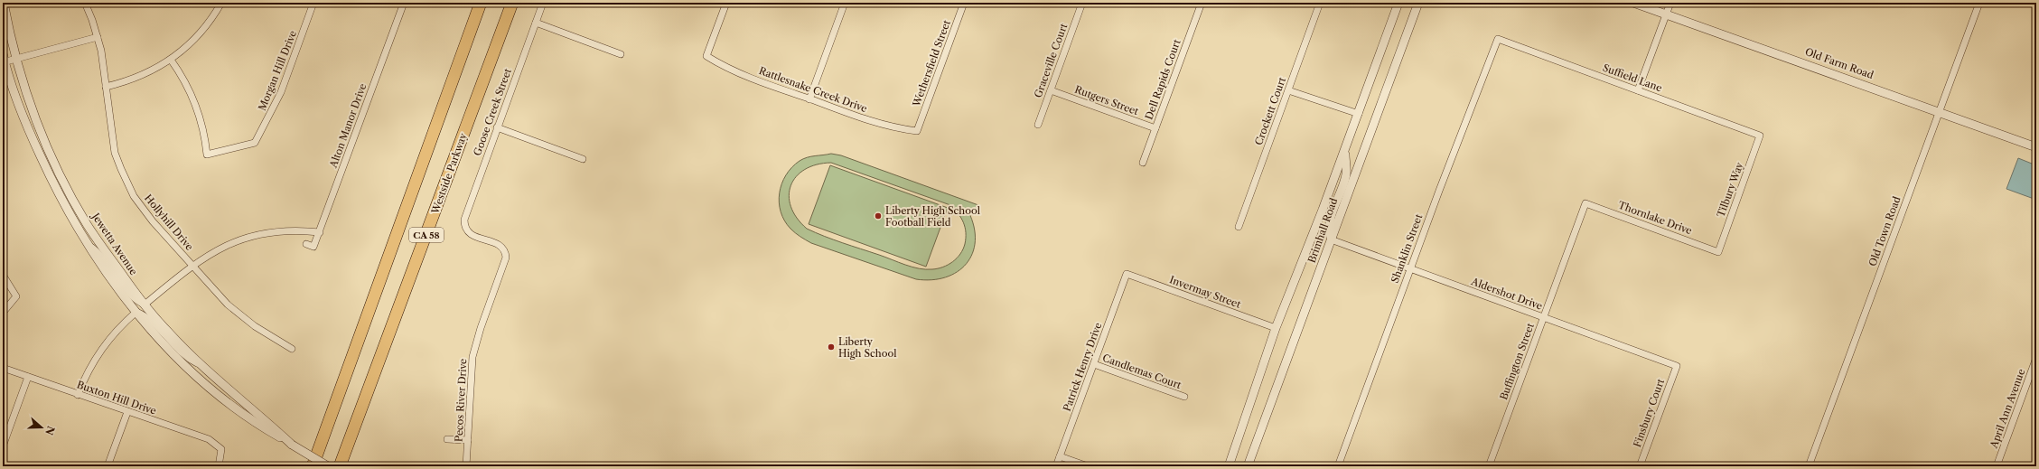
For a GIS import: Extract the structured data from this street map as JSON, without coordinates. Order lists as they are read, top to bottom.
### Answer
{
  "streets": {
    "highway": ["Westside Parkway", "CA 58"],
    "street": [
      "Graceville Court",
      "Wethersfield Street",
      "Old Farm Road",
      "Morgan Hill Drive",
      "Suffield Lane",
      "Dell Rapids Court",
      "Rattlesnake Creek Drive",
      "Rutgers Street",
      "Crockett Court",
      "Goose Creek Street",
      "Alton Manor Drive",
      "Tilbury Way",
      "Thornlake Drive",
      "Hollyhill Drive",
      "Brimhall Road",
      "Old Town Road",
      "Jewetta Avenue",
      "Shanklin Street",
      "Invermay Street",
      "Aldershot Drive",
      "Buffington Street",
      "Patrick Henry Drive",
      "Candlemas Court",
      "Buxton Hill Drive",
      "Pecos River Drive",
      "April Ann Avenue",
      "Finsbury Court"
    ]
  },
  "crossings": [
    ["Graceville Court", "Rutgers Street"],
    ["Wethersfield Street", "Rattlesnake Creek Drive"],
    ["Old Farm Road", "Old Town Road"],
    ["Suffield Lane", "Tilbury Way"],
    ["Suffield Lane", "Shanklin Street"],
    ["Dell Rapids Court", "Rutgers Street"],
    ["Goose Creek Street", "Pecos River Drive"],
    ["Tilbury Way", "Thornlake Drive"],
    ["Thornlake Drive", "Buffington Street"],
    ["Brimhall Road", "Invermay Street"],
    ["Brimhall Road", "Aldershot Drive"],
    ["Shanklin Street", "Aldershot Drive"],
    ["Invermay Street", "Patrick Henry Drive"],
    ["Aldershot Drive", "Buffington Street"],
    ["Aldershot Drive", "Finsbury Court"],
    ["Patrick Henry Drive", "Candlemas Court"]
  ],
  "places": ["Liberty High School Football Field", "Liberty High School"],
  "north": "right"
}
